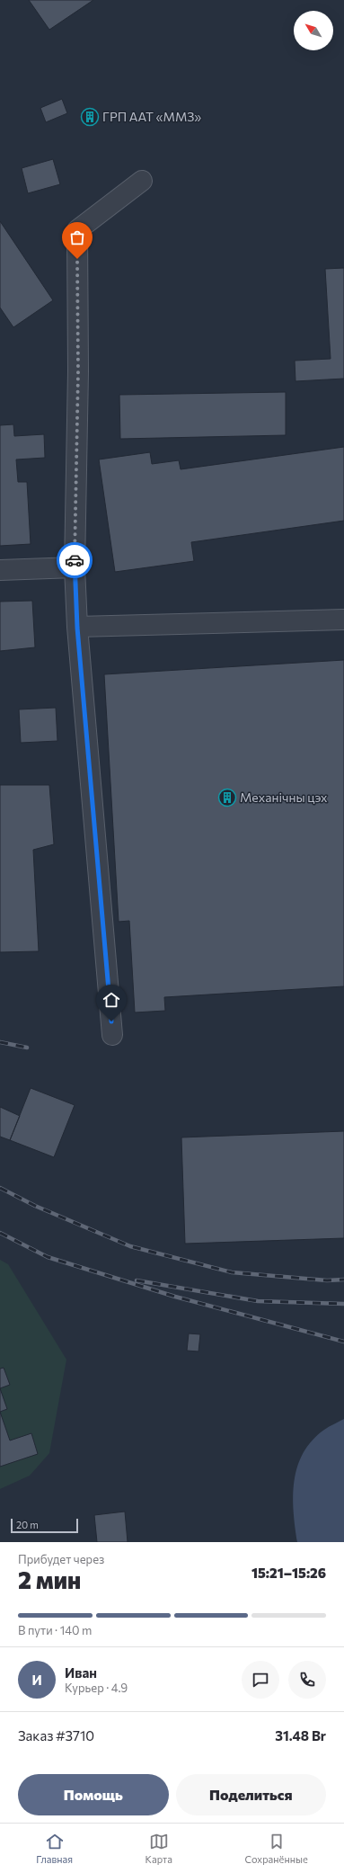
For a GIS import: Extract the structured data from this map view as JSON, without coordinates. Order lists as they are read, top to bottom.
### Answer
{
  "places": {
    "building": ["ГРП ААТ «ММЗ»", "Механічны цэх"]
  },
  "scale_bar": "20 m",
  "north": "top left",
  "page": {
    "scale": "20 m",
    "heading": ["2 мин", "Прибудет через", "15:21–15:26"],
    "panel": [
      "Иван",
      "Курьер · 4.9",
      "Заказ #3710",
      "31.48 Br"
    ],
    "bar": "В пути · 140 m",
    "round": "И",
    "buttons": ["Помощь", "Поделиться"],
    "tabs": ["Главная", "Карта", "Сохранённые"]
  }
}
